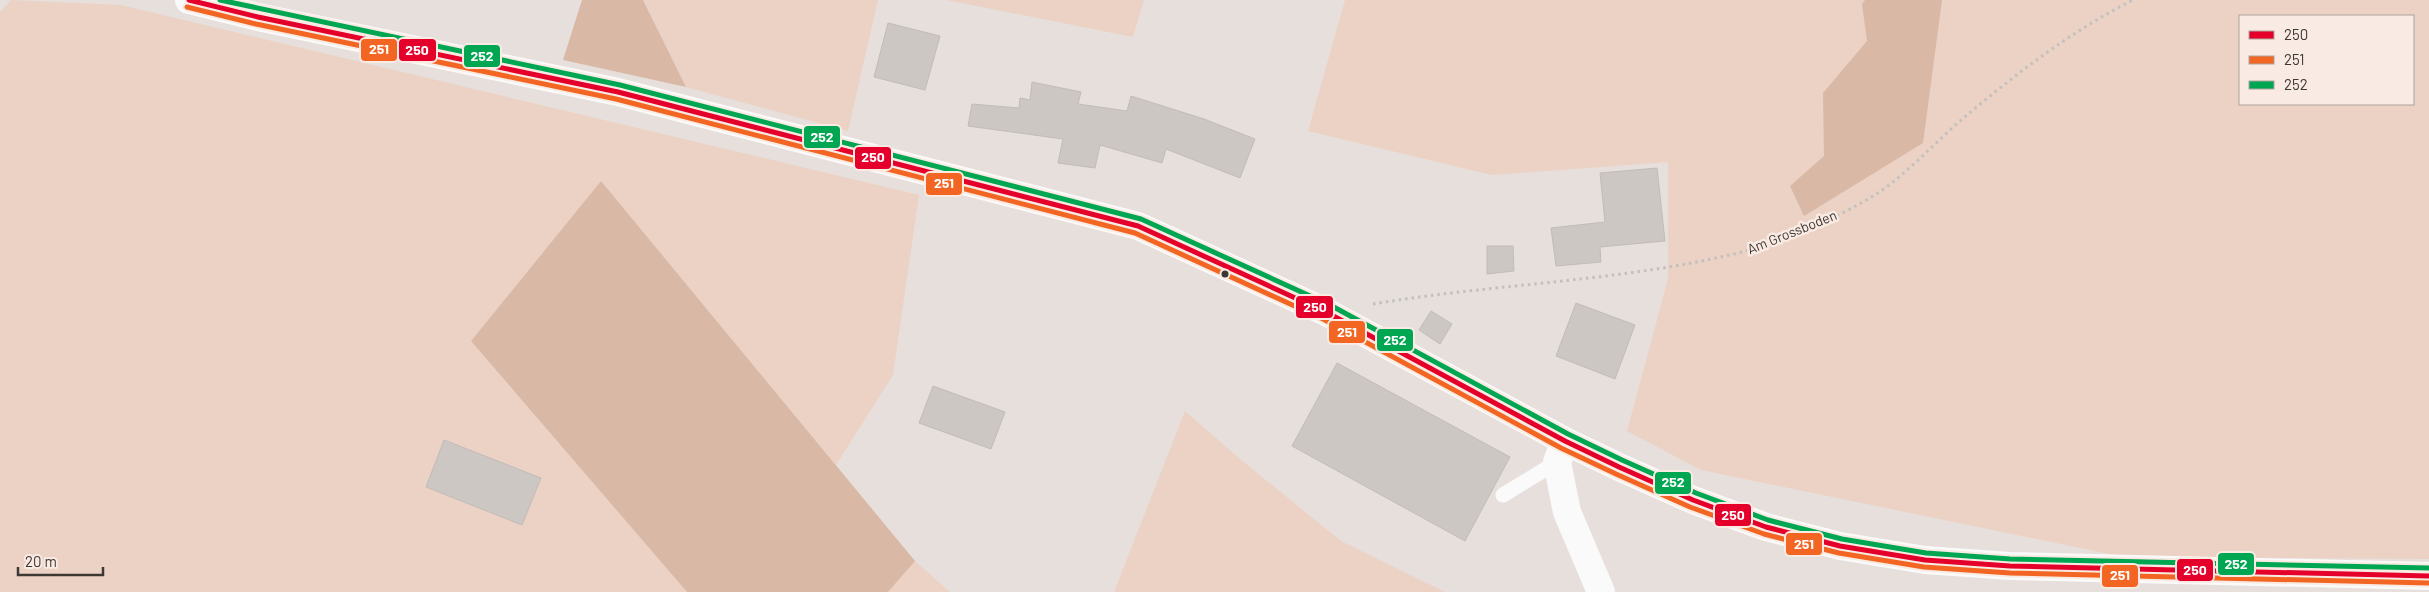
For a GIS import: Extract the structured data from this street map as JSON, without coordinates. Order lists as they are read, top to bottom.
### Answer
{
  "streets": {
    "path": ["Am Grossboden"]
  },
  "lines": ["transit line 250", "transit line 252", "transit line 251"],
  "legend": ["250", "251", "252"],
  "scale_bar": "20 m"
}
